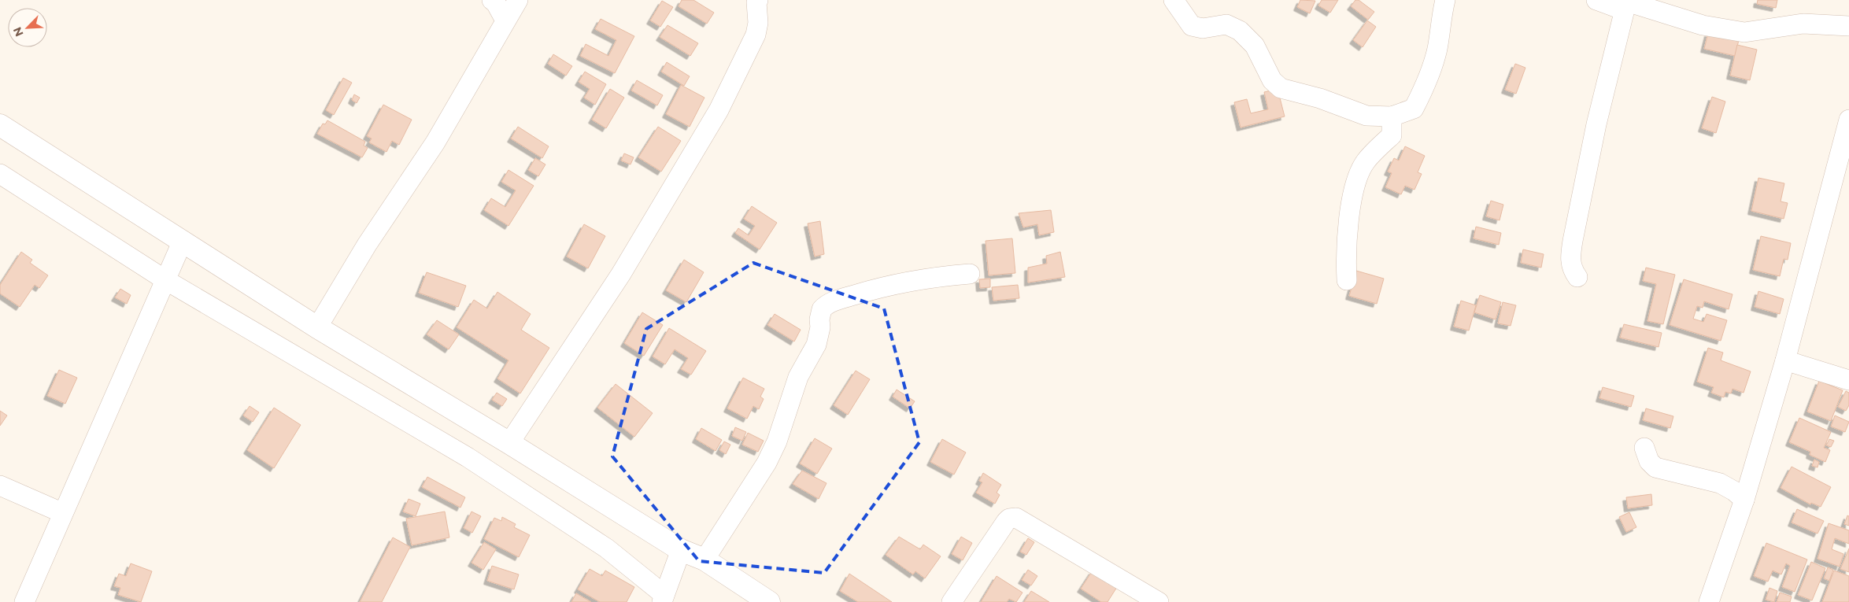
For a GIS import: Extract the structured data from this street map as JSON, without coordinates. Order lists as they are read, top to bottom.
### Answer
{
  "north": "bottom left"
}
